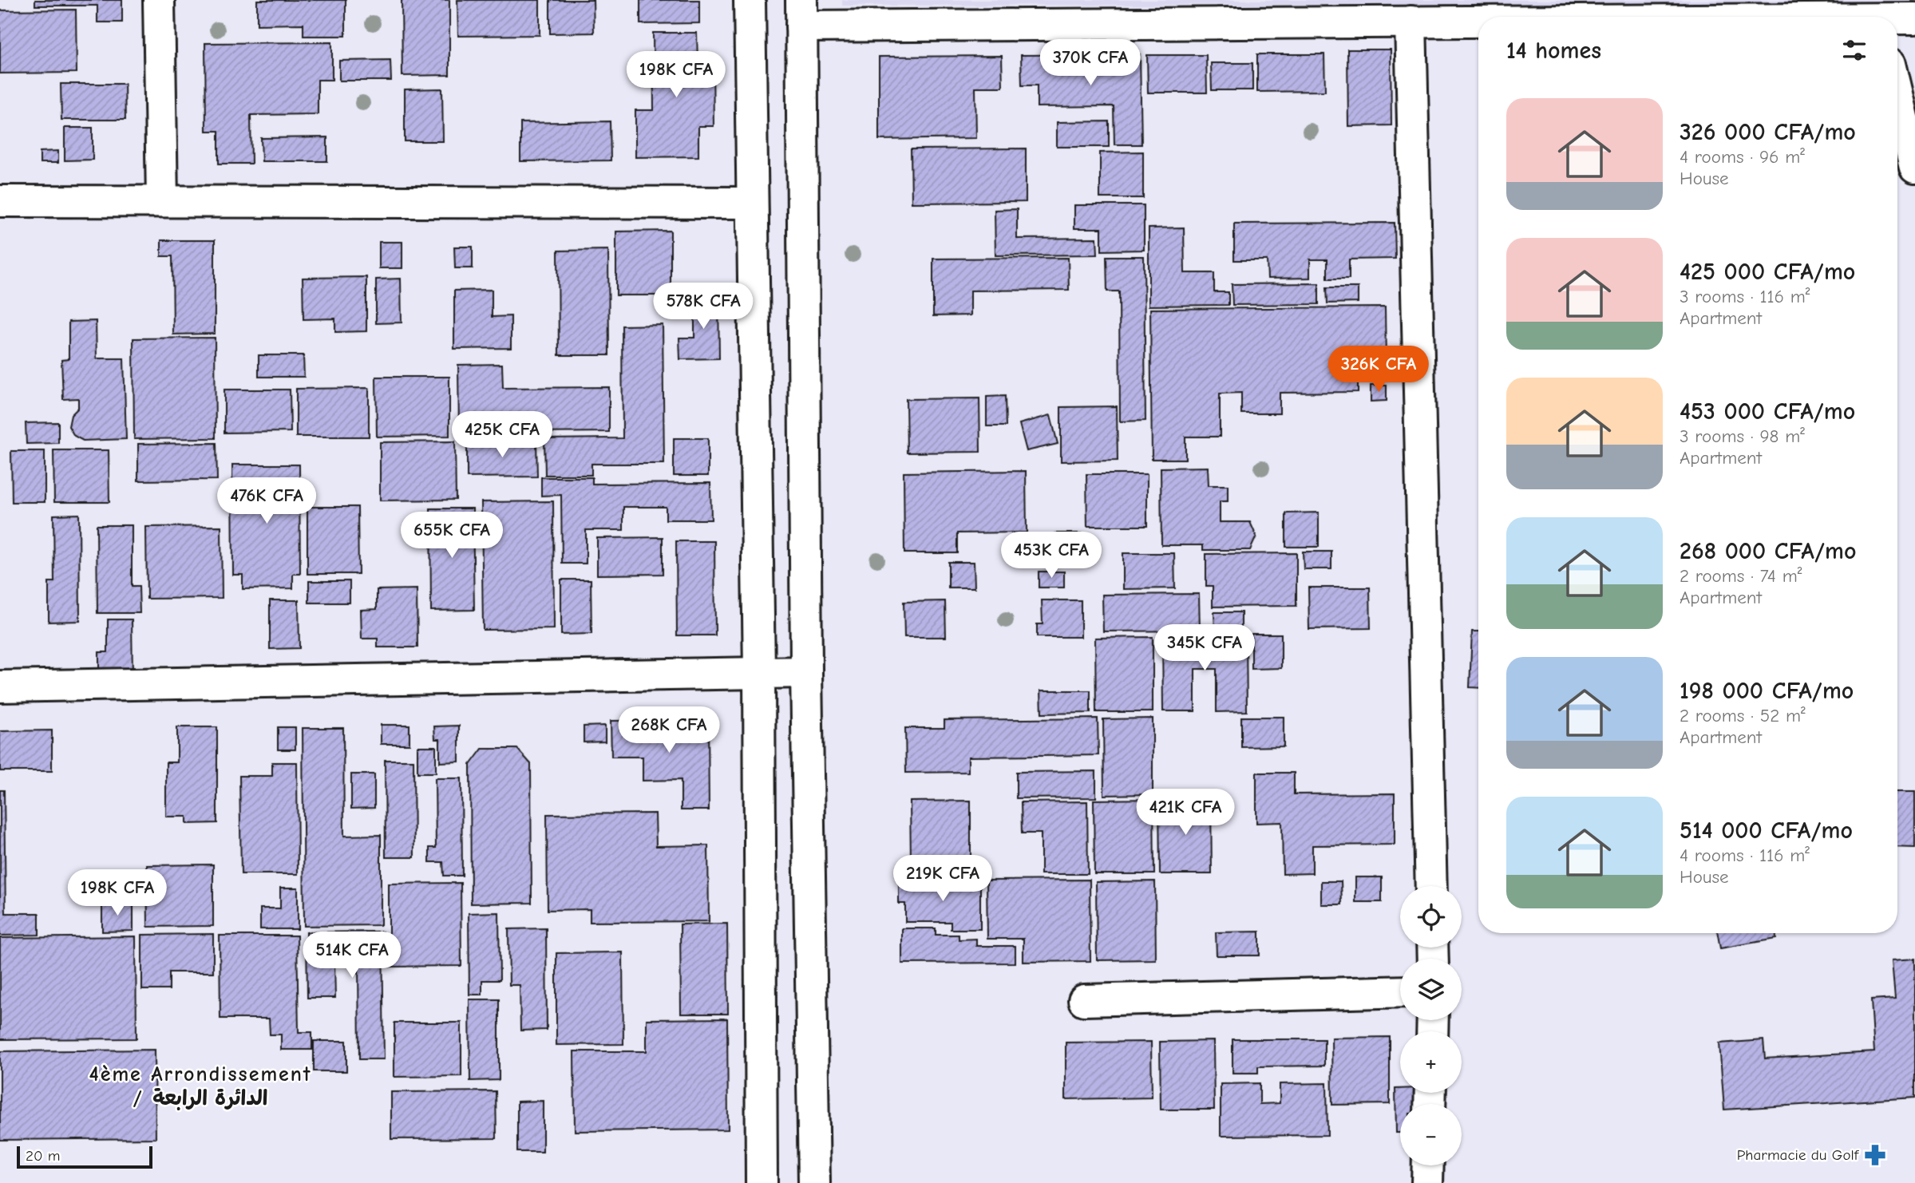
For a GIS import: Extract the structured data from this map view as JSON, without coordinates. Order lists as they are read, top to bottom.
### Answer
{
  "districts": ["4ème Arrondissement / الدائرة الرابعة"],
  "places": {
    "pharmacy": ["Pharmacie du Golf"]
  },
  "scale_bar": "20 m",
  "page": {
    "heading": "14 homes",
    "price": [
      "370K CFA",
      "198K CFA",
      "578K CFA",
      "326K CFA",
      "425K CFA",
      "476K CFA",
      "655K CFA",
      "453K CFA",
      "345K CFA",
      "268K CFA",
      "421K CFA",
      "219K CFA",
      "198K CFA",
      "514K CFA"
    ],
    "list": [
      {
        "name": "326 000 CFA/mo",
        "note": "4 rooms · 96 m² · House"
      },
      {
        "name": "425 000 CFA/mo",
        "note": "3 rooms · 116 m² · Apartment"
      },
      {
        "name": "453 000 CFA/mo",
        "note": "3 rooms · 98 m² · Apartment"
      },
      {
        "name": "268 000 CFA/mo",
        "note": "2 rooms · 74 m² · Apartment"
      },
      {
        "name": "198 000 CFA/mo",
        "note": "2 rooms · 52 m² · Apartment"
      },
      {
        "name": "514 000 CFA/mo",
        "note": "4 rooms · 116 m² · House"
      }
    ],
    "map_buttons": ["+", "−"],
    "scale": "20 m"
  }
}
